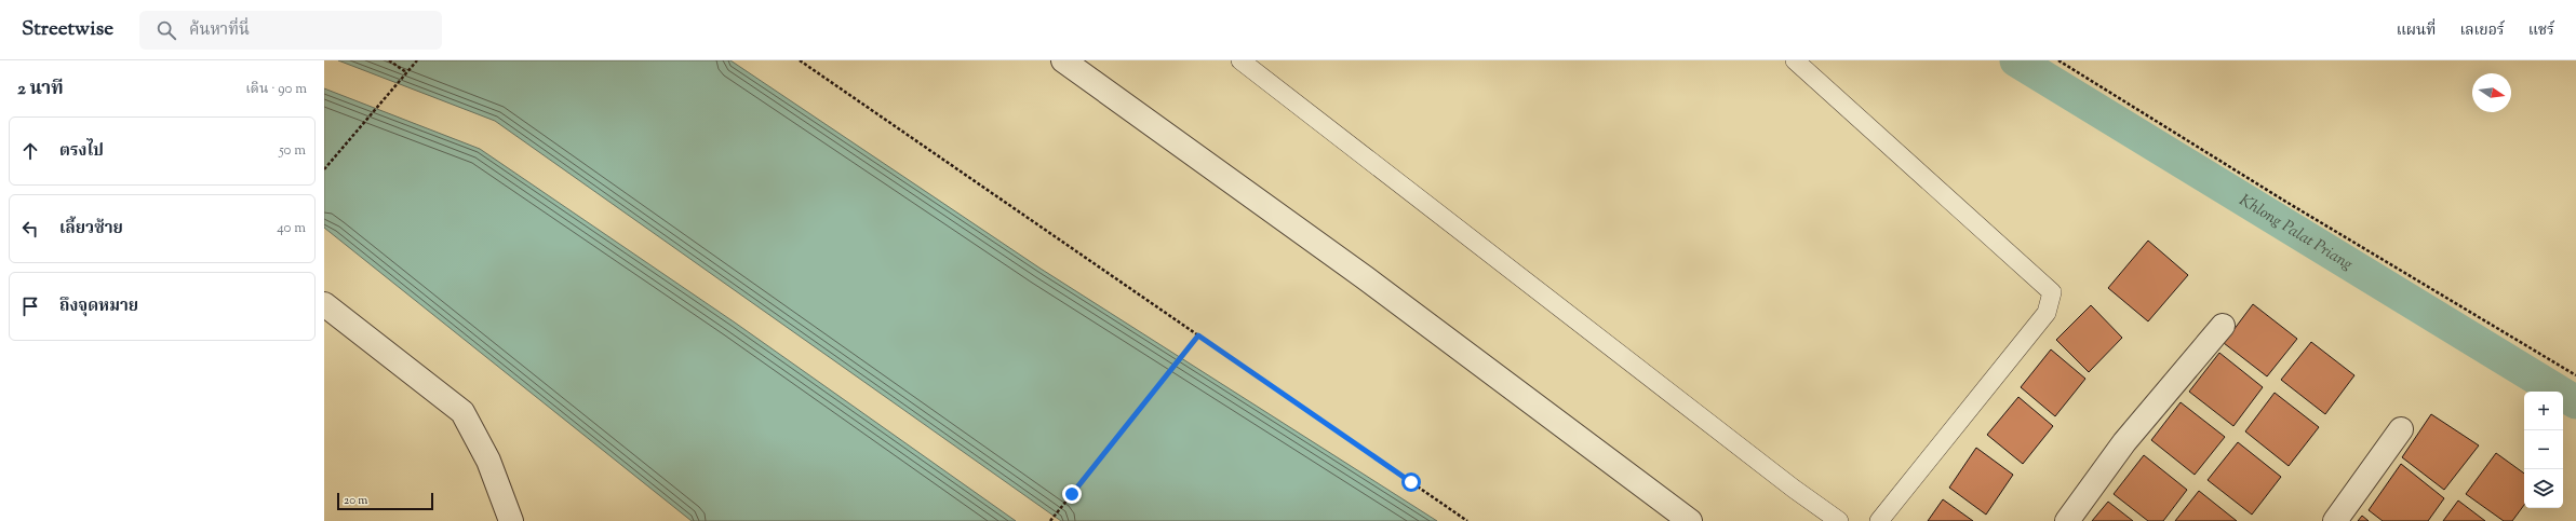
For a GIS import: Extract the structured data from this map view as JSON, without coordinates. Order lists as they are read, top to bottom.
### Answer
{
  "water": ["Khlong Palat Priang"],
  "scale_bar": "20 m",
  "north": "right",
  "page": {
    "header": "Streetwise",
    "search": "ค้นหาที่นี่",
    "nav": ["แผนที่", "เลเยอร์", "แชร์"],
    "heading": ["2 นาที", "เดิน · 90 m"],
    "list": [
      ["ตรงไป", "50 m"],
      ["เลี้ยวซ้าย", "40 m"],
      "ถึงจุดหมาย"
    ],
    "map_buttons": ["+", "−"],
    "scale": "20 m"
  }
}
